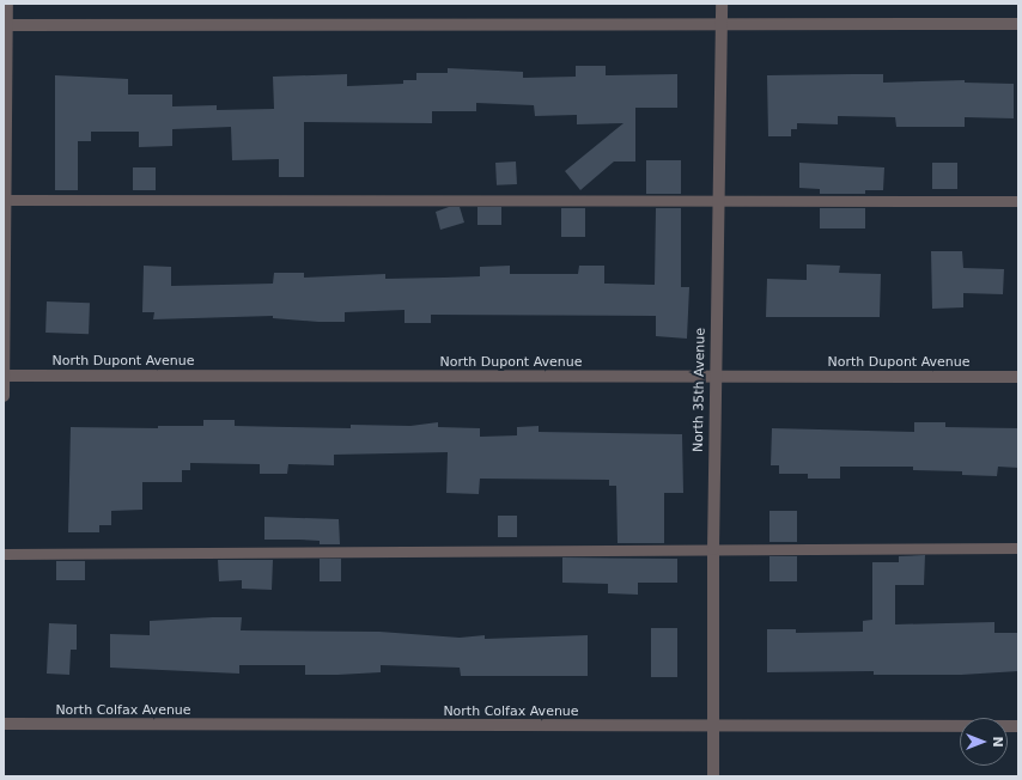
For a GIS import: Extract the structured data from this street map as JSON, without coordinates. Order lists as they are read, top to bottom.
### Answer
{
  "streets": {
    "street": ["North Dupont Avenue", "North 35th Avenue", "North Colfax Avenue"]
  },
  "crossings": [
    ["North Dupont Avenue", "North 35th Avenue"],
    ["North 35th Avenue", "North Colfax Avenue"]
  ],
  "north": "right"
}
